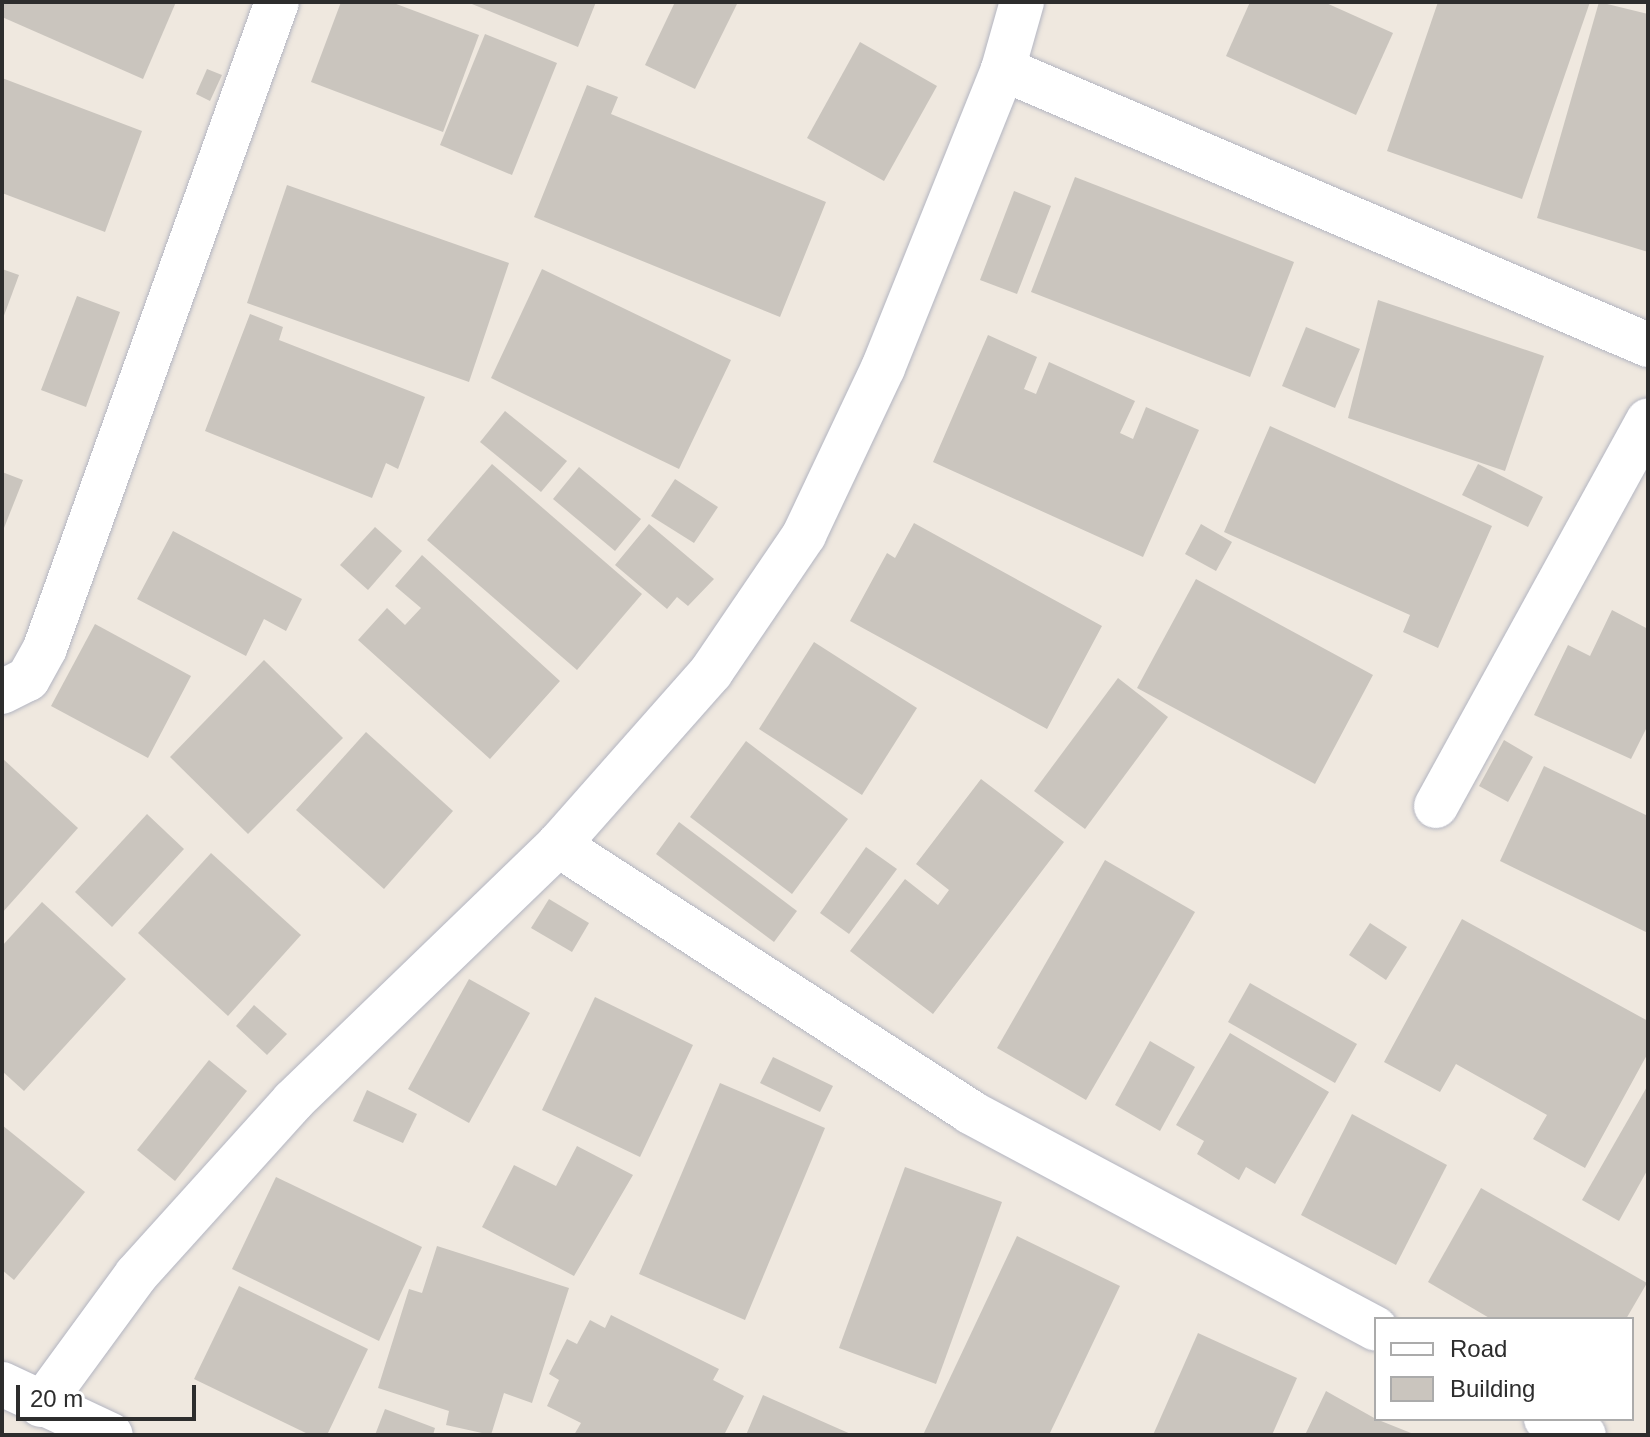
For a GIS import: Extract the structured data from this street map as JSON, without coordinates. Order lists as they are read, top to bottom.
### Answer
{
  "legend": ["Road", "Building"],
  "scale_bar": "20 m"
}
